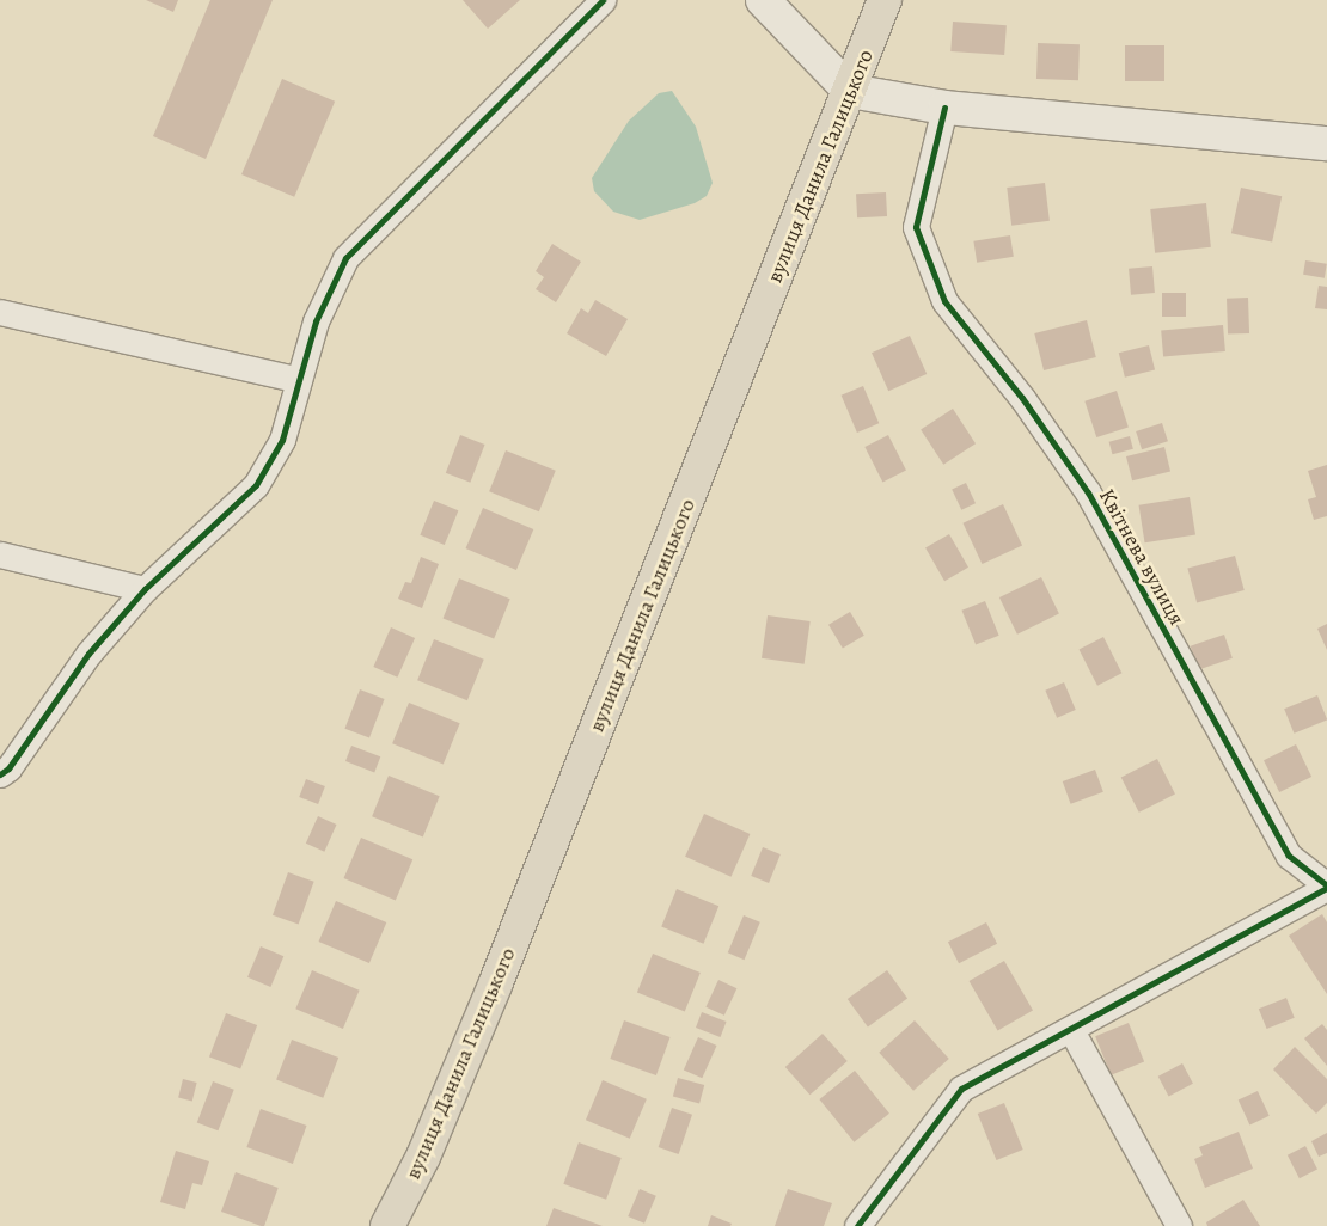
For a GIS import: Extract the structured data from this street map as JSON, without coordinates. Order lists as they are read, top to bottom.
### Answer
{
  "streets": {
    "main road": ["вулиця Данила Галицького"],
    "street": ["Квітнева вулиця"]
  }
}
